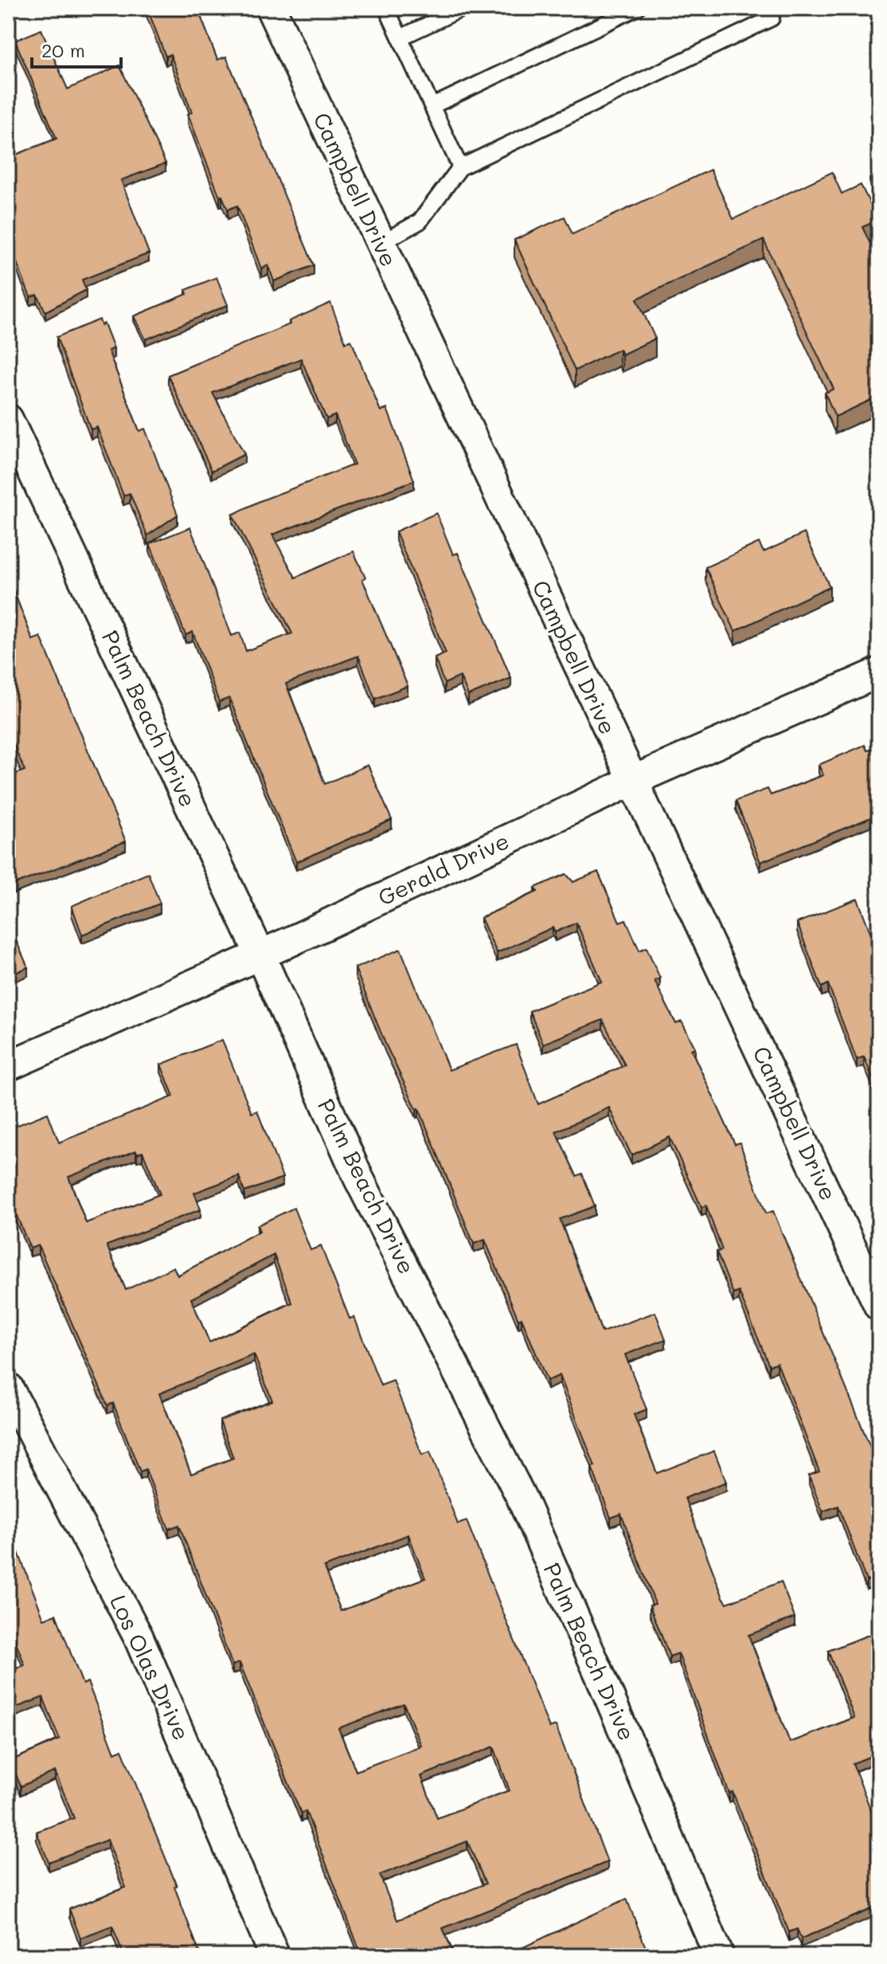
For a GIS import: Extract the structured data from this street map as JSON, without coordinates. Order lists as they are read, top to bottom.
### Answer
{
  "streets": {
    "street": [
      "Campbell Drive",
      "Palm Beach Drive",
      "Gerald Drive",
      "Los Olas Drive"
    ]
  },
  "crossings": [
    ["Campbell Drive", "Gerald Drive"],
    ["Palm Beach Drive", "Gerald Drive"]
  ],
  "scale_bar": "20 m"
}
